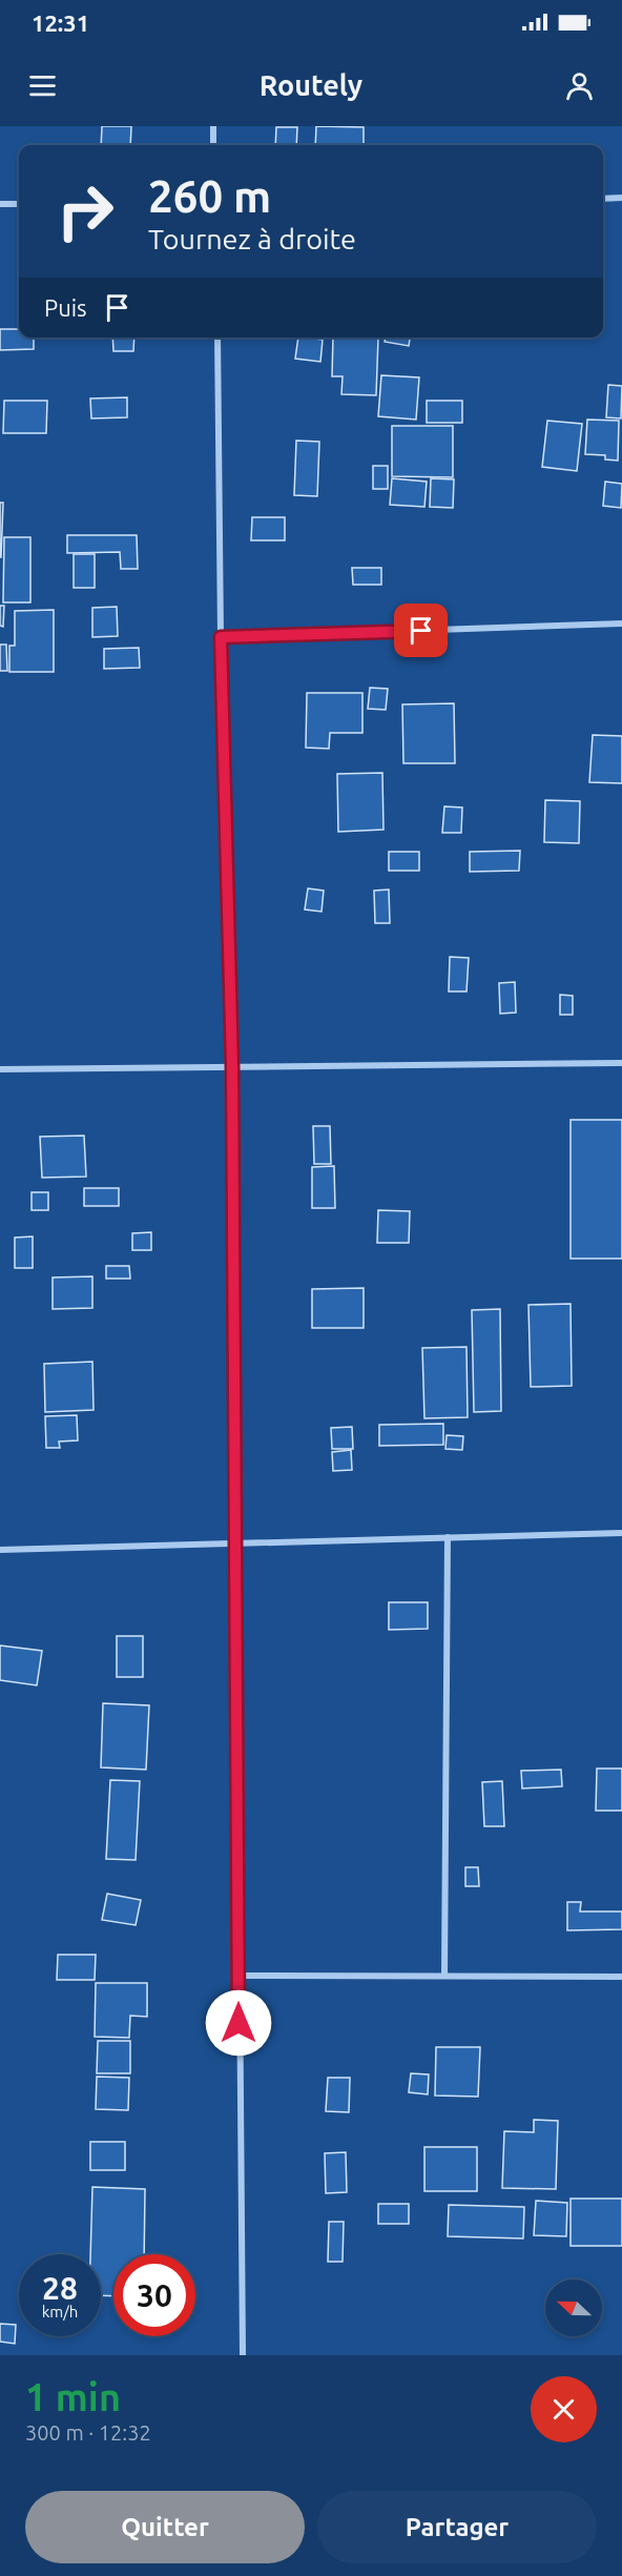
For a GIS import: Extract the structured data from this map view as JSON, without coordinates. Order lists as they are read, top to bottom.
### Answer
{
  "north": "left",
  "page": {
    "status": "12:31",
    "header": "Routely",
    "turn": ["260 m", "Tournez à droite"],
    "then": "Puis",
    "speed": "28 km/h",
    "limit": "30",
    "heading": ["1 min", "300 m · 12:32"],
    "buttons": ["Quitter", "Partager"]
  }
}
